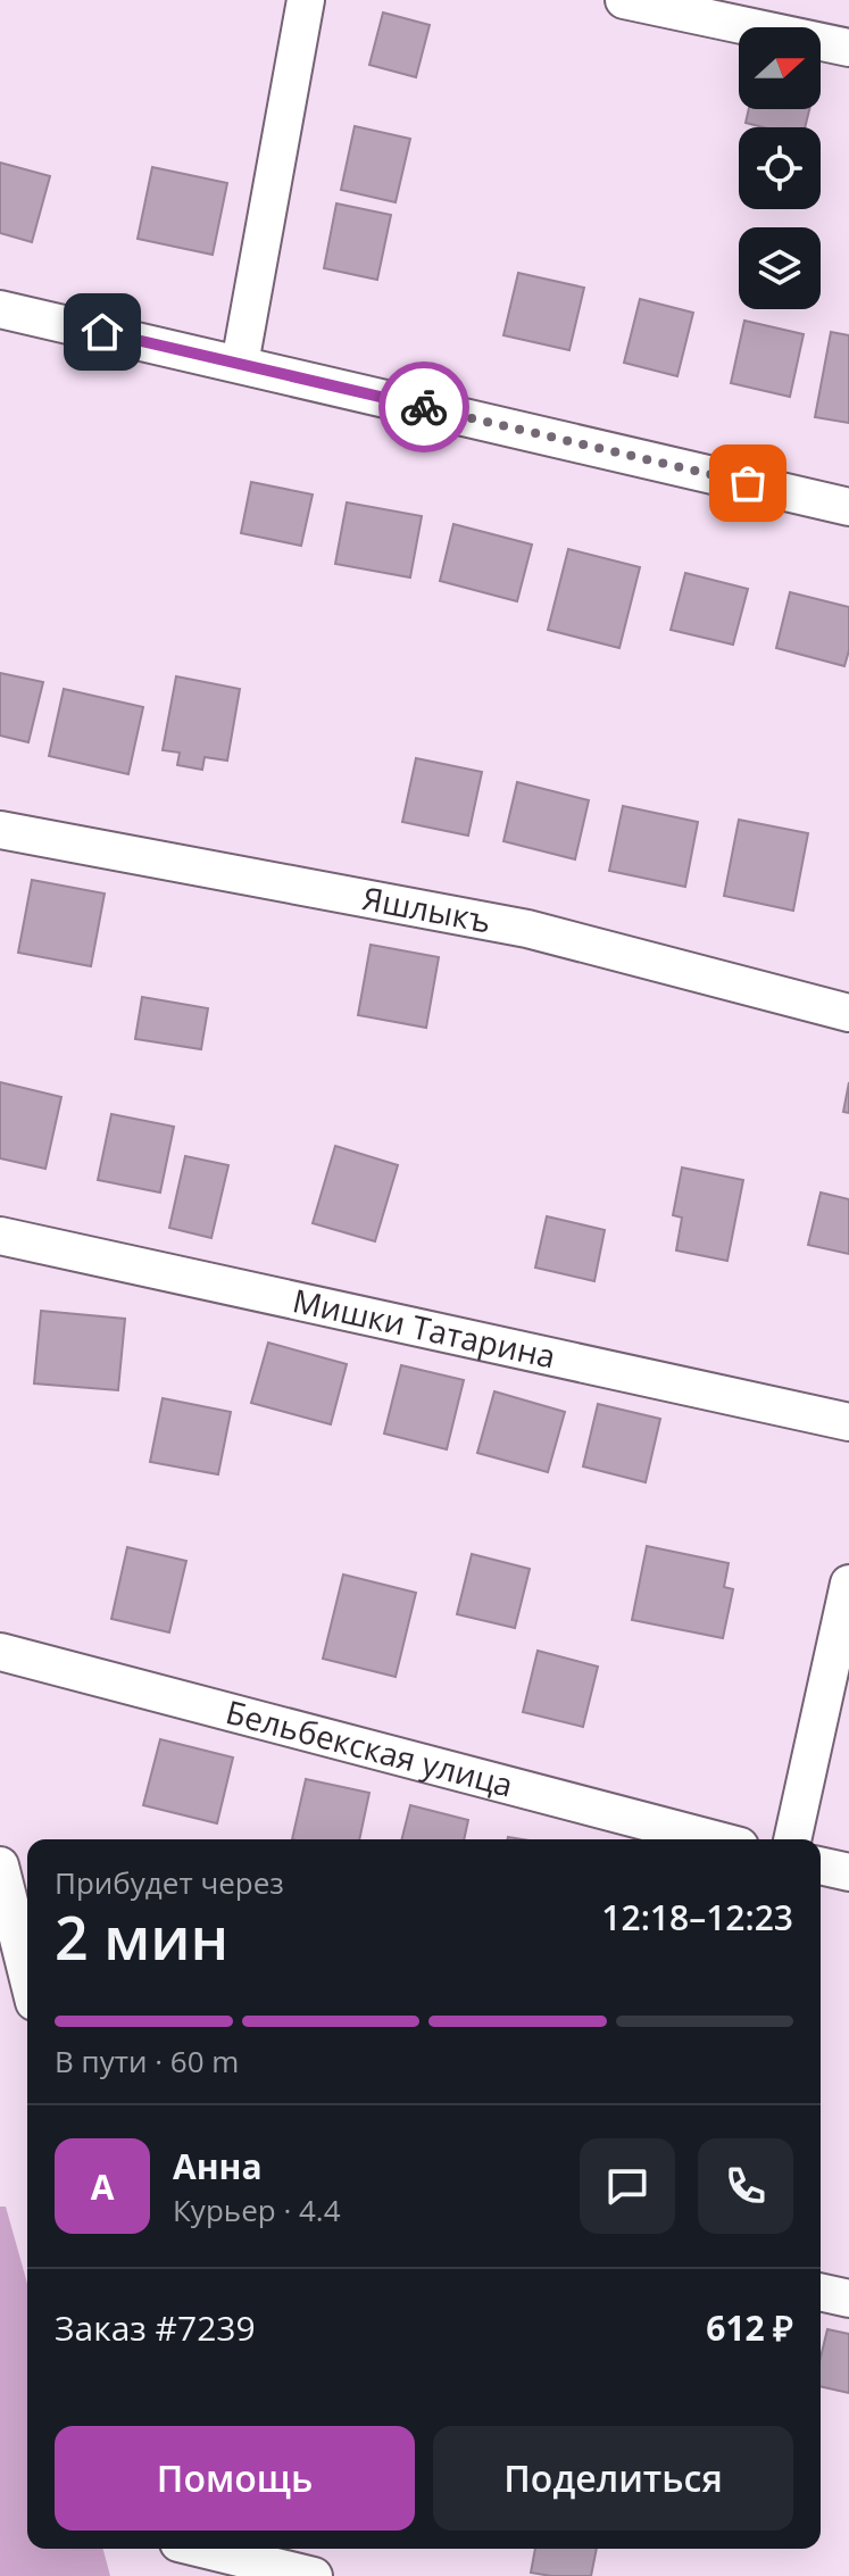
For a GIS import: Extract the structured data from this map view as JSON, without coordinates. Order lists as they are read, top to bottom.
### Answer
{
  "streets": {
    "street": ["Яшлыкъ", "Мишки Татарина", "Бельбекская улица"]
  },
  "north": "right",
  "page": {
    "heading": ["2 мин", "Прибудет через", "12:18–12:23"],
    "panel": [
      "Анна",
      "Курьер · 4.4",
      "Заказ #7239",
      "612 ₽"
    ],
    "bar": "В пути · 60 m",
    "round": "А",
    "buttons": ["Помощь", "Поделиться"]
  }
}
